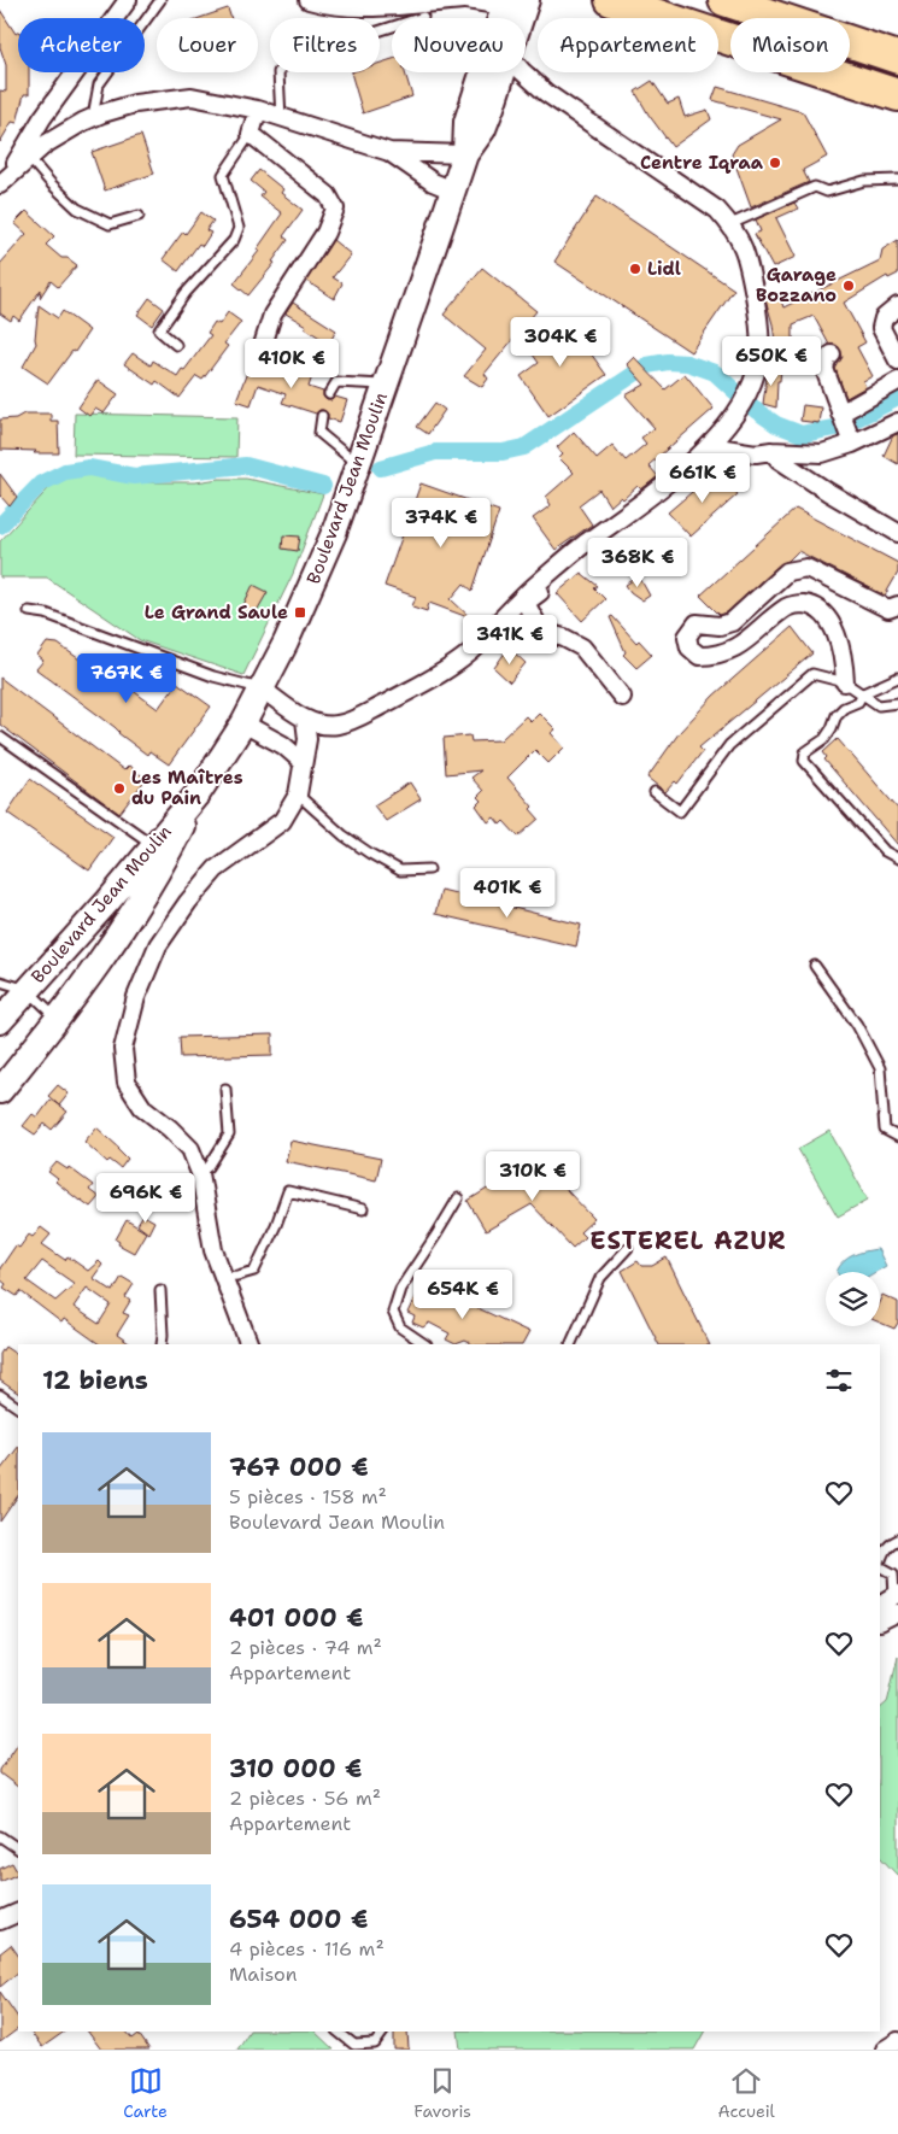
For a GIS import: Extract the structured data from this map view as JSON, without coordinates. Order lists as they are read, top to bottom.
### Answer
{
  "streets": {
    "main road": ["Boulevard Jean Moulin"]
  },
  "districts": ["ESTEREL AZUR"],
  "places": {
    "other": [
      "Centre Iqraa",
      "Lidl",
      "Garage Bozzano",
      "Les Maîtres du Pain"
    ],
    "transit": ["Le Grand Saule"]
  },
  "page": {
    "chip": [
      "Acheter",
      "Louer",
      "Filtres",
      "Nouveau",
      "Appartement",
      "Maison"
    ],
    "price": [
      "304K €",
      "650K €",
      "410K €",
      "661K €",
      "374K €",
      "368K €",
      "341K €",
      "767K €",
      "401K €",
      "310K €",
      "696K €",
      "654K €"
    ],
    "heading": "12 biens",
    "list": [
      {
        "name": "767 000 €",
        "note": "5 pièces · 158 m² · Boulevard Jean Moulin"
      },
      {
        "name": "401 000 €",
        "note": "2 pièces · 74 m² · Appartement"
      },
      {
        "name": "310 000 €",
        "note": "2 pièces · 56 m² · Appartement"
      },
      {
        "name": "654 000 €",
        "note": "4 pièces · 116 m² · Maison"
      }
    ],
    "tabs": ["Carte", "Favoris", "Accueil"]
  }
}
